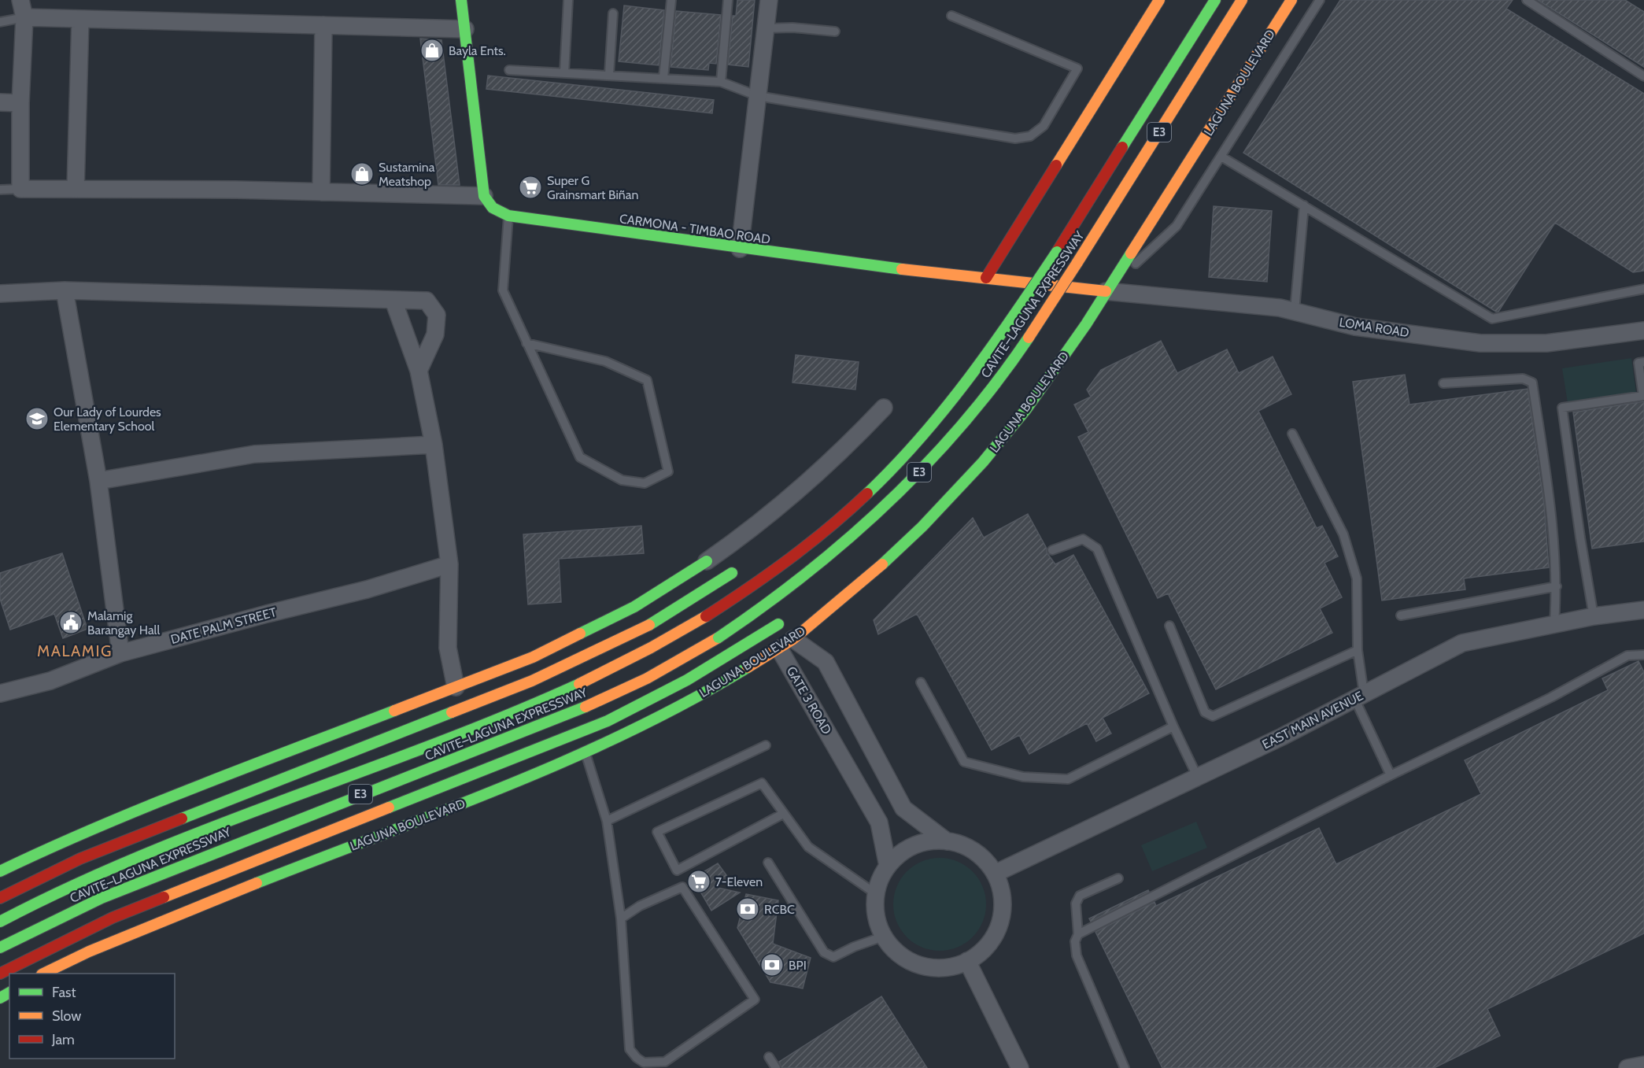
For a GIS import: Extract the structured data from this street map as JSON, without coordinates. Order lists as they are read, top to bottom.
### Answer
{
  "streets": {
    "main road": [
      "LAGUNA BOULEVARD",
      "E3",
      "CARMONA - TIMBAO ROAD",
      "CAVITE–LAGUNA EXPRESSWAY",
      "GATE 3 ROAD"
    ],
    "street": ["LOMA ROAD", "DATE PALM STREET", "EAST MAIN AVENUE"]
  },
  "crossings": [
    ["LAGUNA BOULEVARD", "CARMONA - TIMBAO ROAD"],
    ["LAGUNA BOULEVARD", "LOMA ROAD"],
    ["LAGUNA BOULEVARD", "GATE 3 ROAD"],
    ["CARMONA - TIMBAO ROAD", "LOMA ROAD"],
    ["GATE 3 ROAD", "EAST MAIN AVENUE"]
  ],
  "districts": ["MALAMIG"],
  "places": {
    "shop": ["Bayla Ents.", "Sustamina Meatshop"],
    "supermarket": ["Super G Grainsmart Biñan", "7-Eleven"],
    "school or university": ["Our Lady of Lourdes Elementary School"],
    "public building": ["Malamig Barangay Hall"],
    "bank": ["RCBC", "BPI"]
  },
  "legend": ["Fast", "Slow", "Jam"]
}
